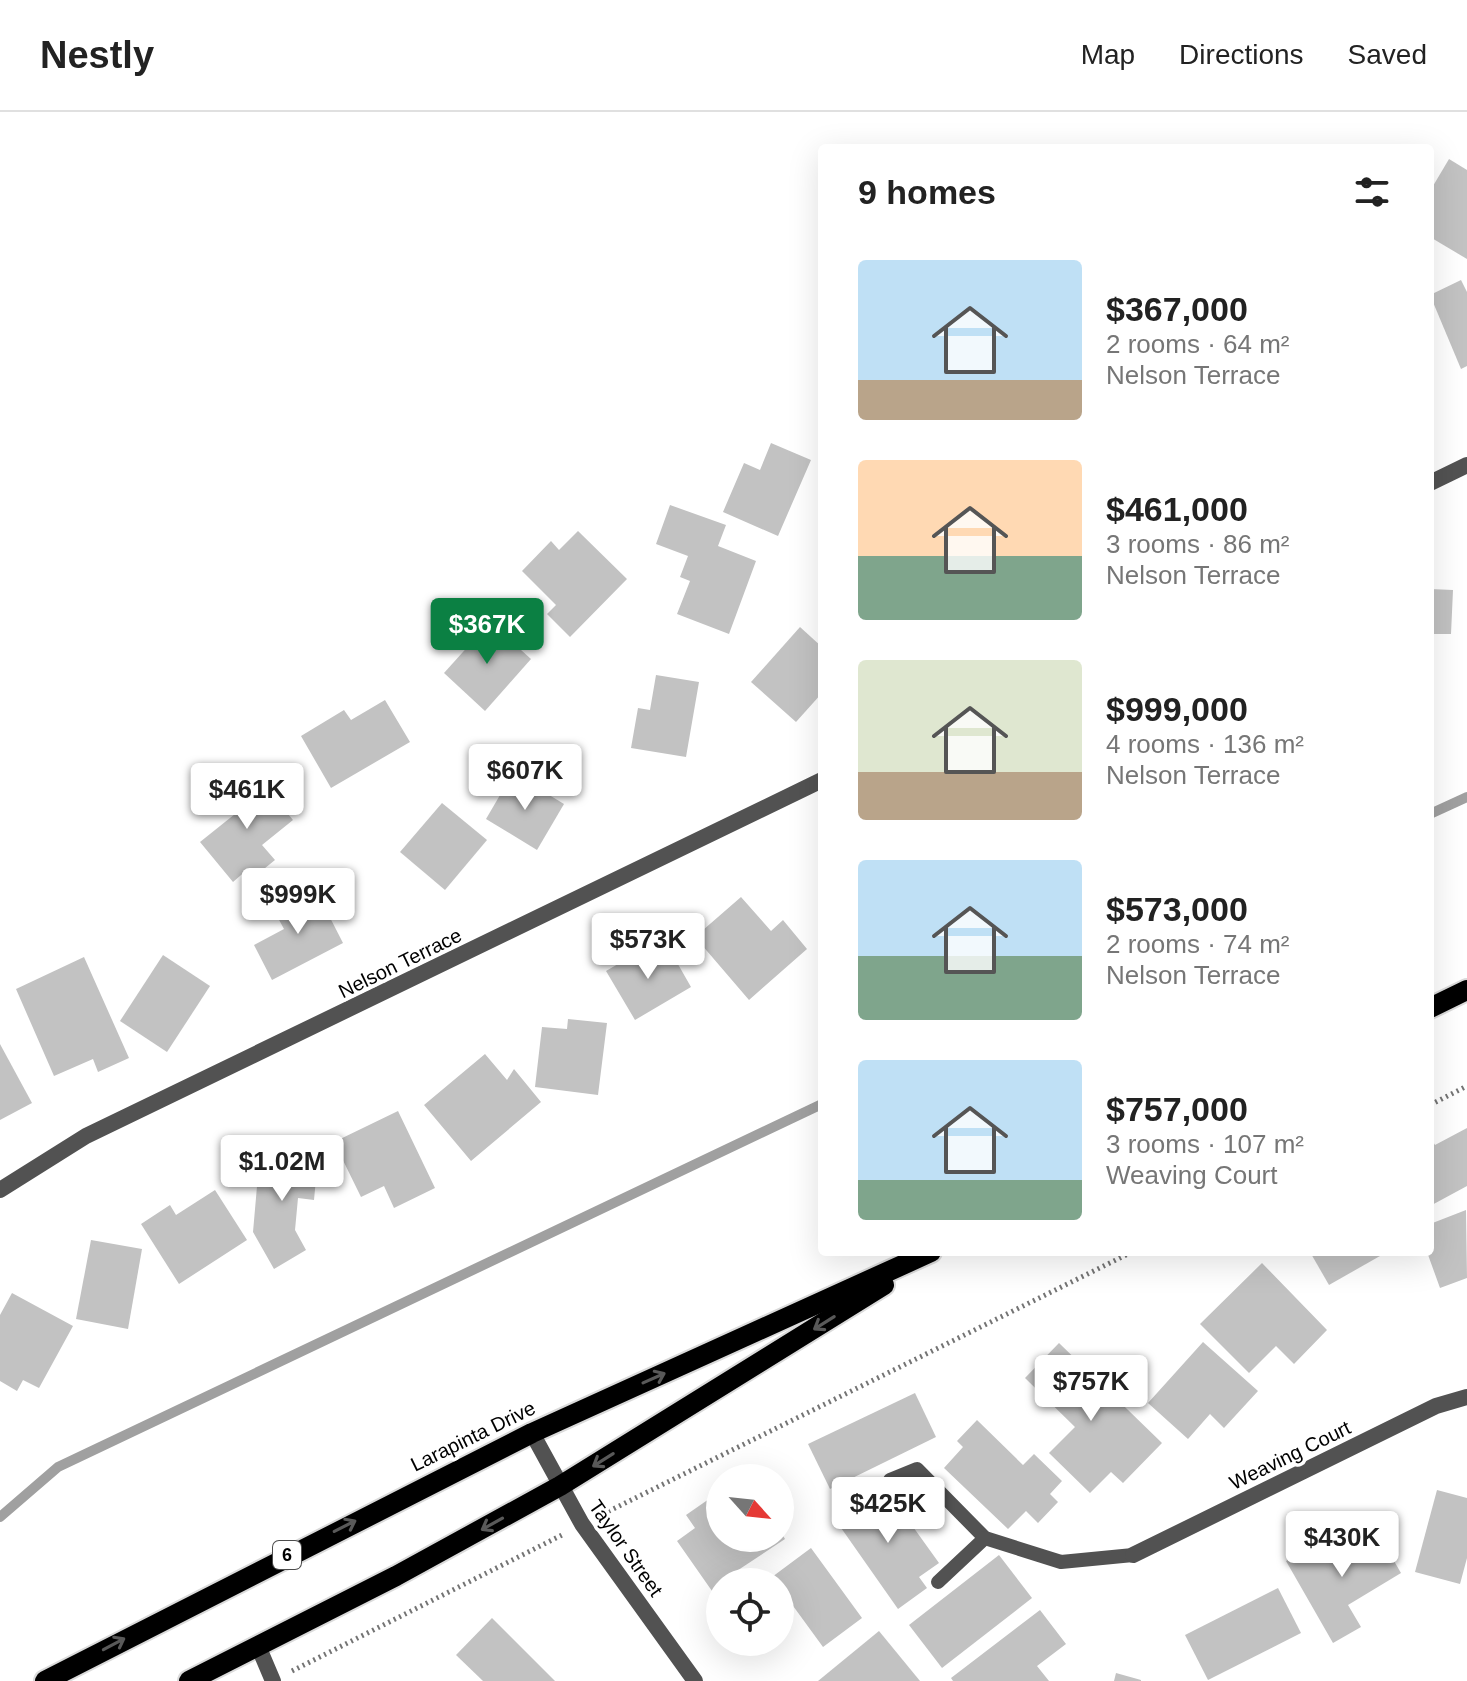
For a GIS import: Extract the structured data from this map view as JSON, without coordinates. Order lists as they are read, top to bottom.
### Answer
{
  "streets": {
    "main road": ["Larapinta Drive", "6"],
    "street": ["Nelson Terrace", "Weaving Court", "Taylor Street"]
  },
  "crossings": [
    ["Larapinta Drive", "Taylor Street"]
  ],
  "north": "bottom right",
  "page": {
    "header": "Nestly",
    "nav": ["Map", "Directions", "Saved"],
    "heading": "9 homes",
    "list": [
      {
        "name": "$367,000",
        "note": "2 rooms · 64 m² · Nelson Terrace"
      },
      {
        "name": "$461,000",
        "note": "3 rooms · 86 m² · Nelson Terrace"
      },
      {
        "name": "$999,000",
        "note": "4 rooms · 136 m² · Nelson Terrace"
      },
      {
        "name": "$573,000",
        "note": "2 rooms · 74 m² · Nelson Terrace"
      },
      {
        "name": "$757,000",
        "note": "3 rooms · 107 m² · Weaving Court"
      }
    ],
    "price": [
      "$367K",
      "$607K",
      "$461K",
      "$999K",
      "$573K",
      "$1.02M",
      "$757K",
      "$425K",
      "$430K"
    ]
  }
}
